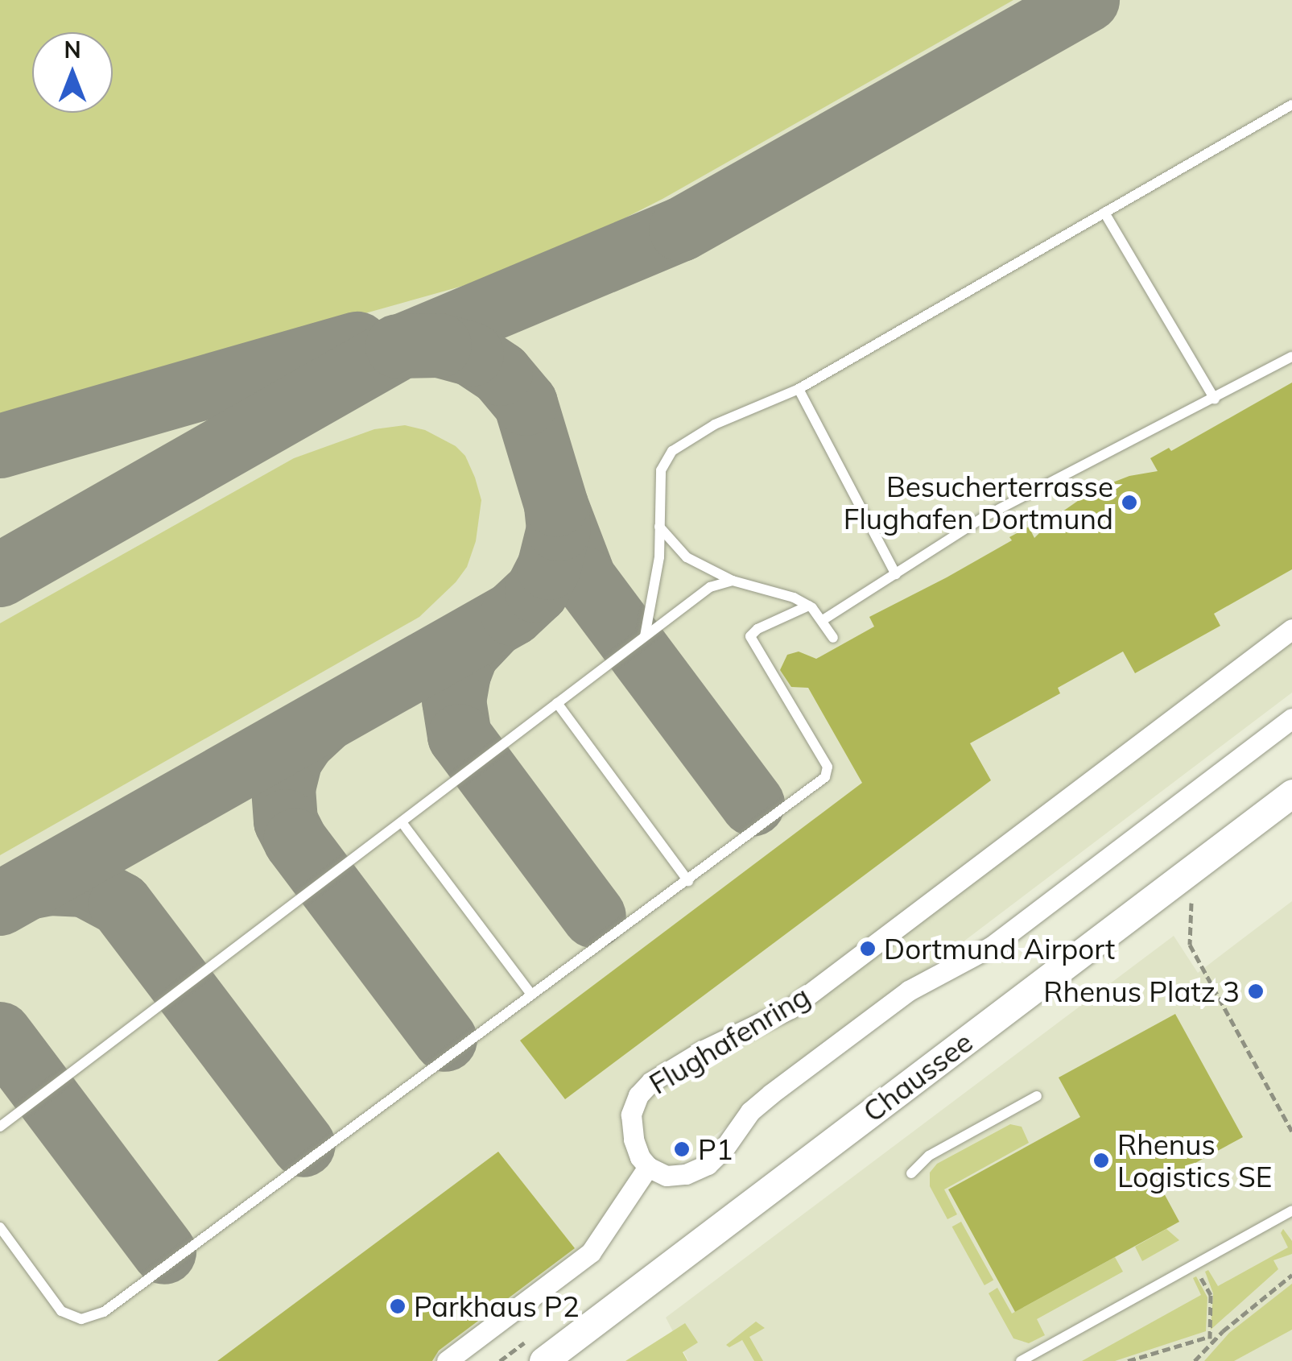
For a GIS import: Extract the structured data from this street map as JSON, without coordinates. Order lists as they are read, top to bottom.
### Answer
{
  "streets": {
    "main road": ["Chaussee"],
    "street": ["Flughafenring"]
  },
  "places": [
    "Besucherterrasse Flughafen Dortmund",
    "Dortmund Airport",
    "Rhenus Platz 3",
    "P1",
    "Rhenus Logistics SE",
    "Parkhaus P2"
  ],
  "north": "top"
}
